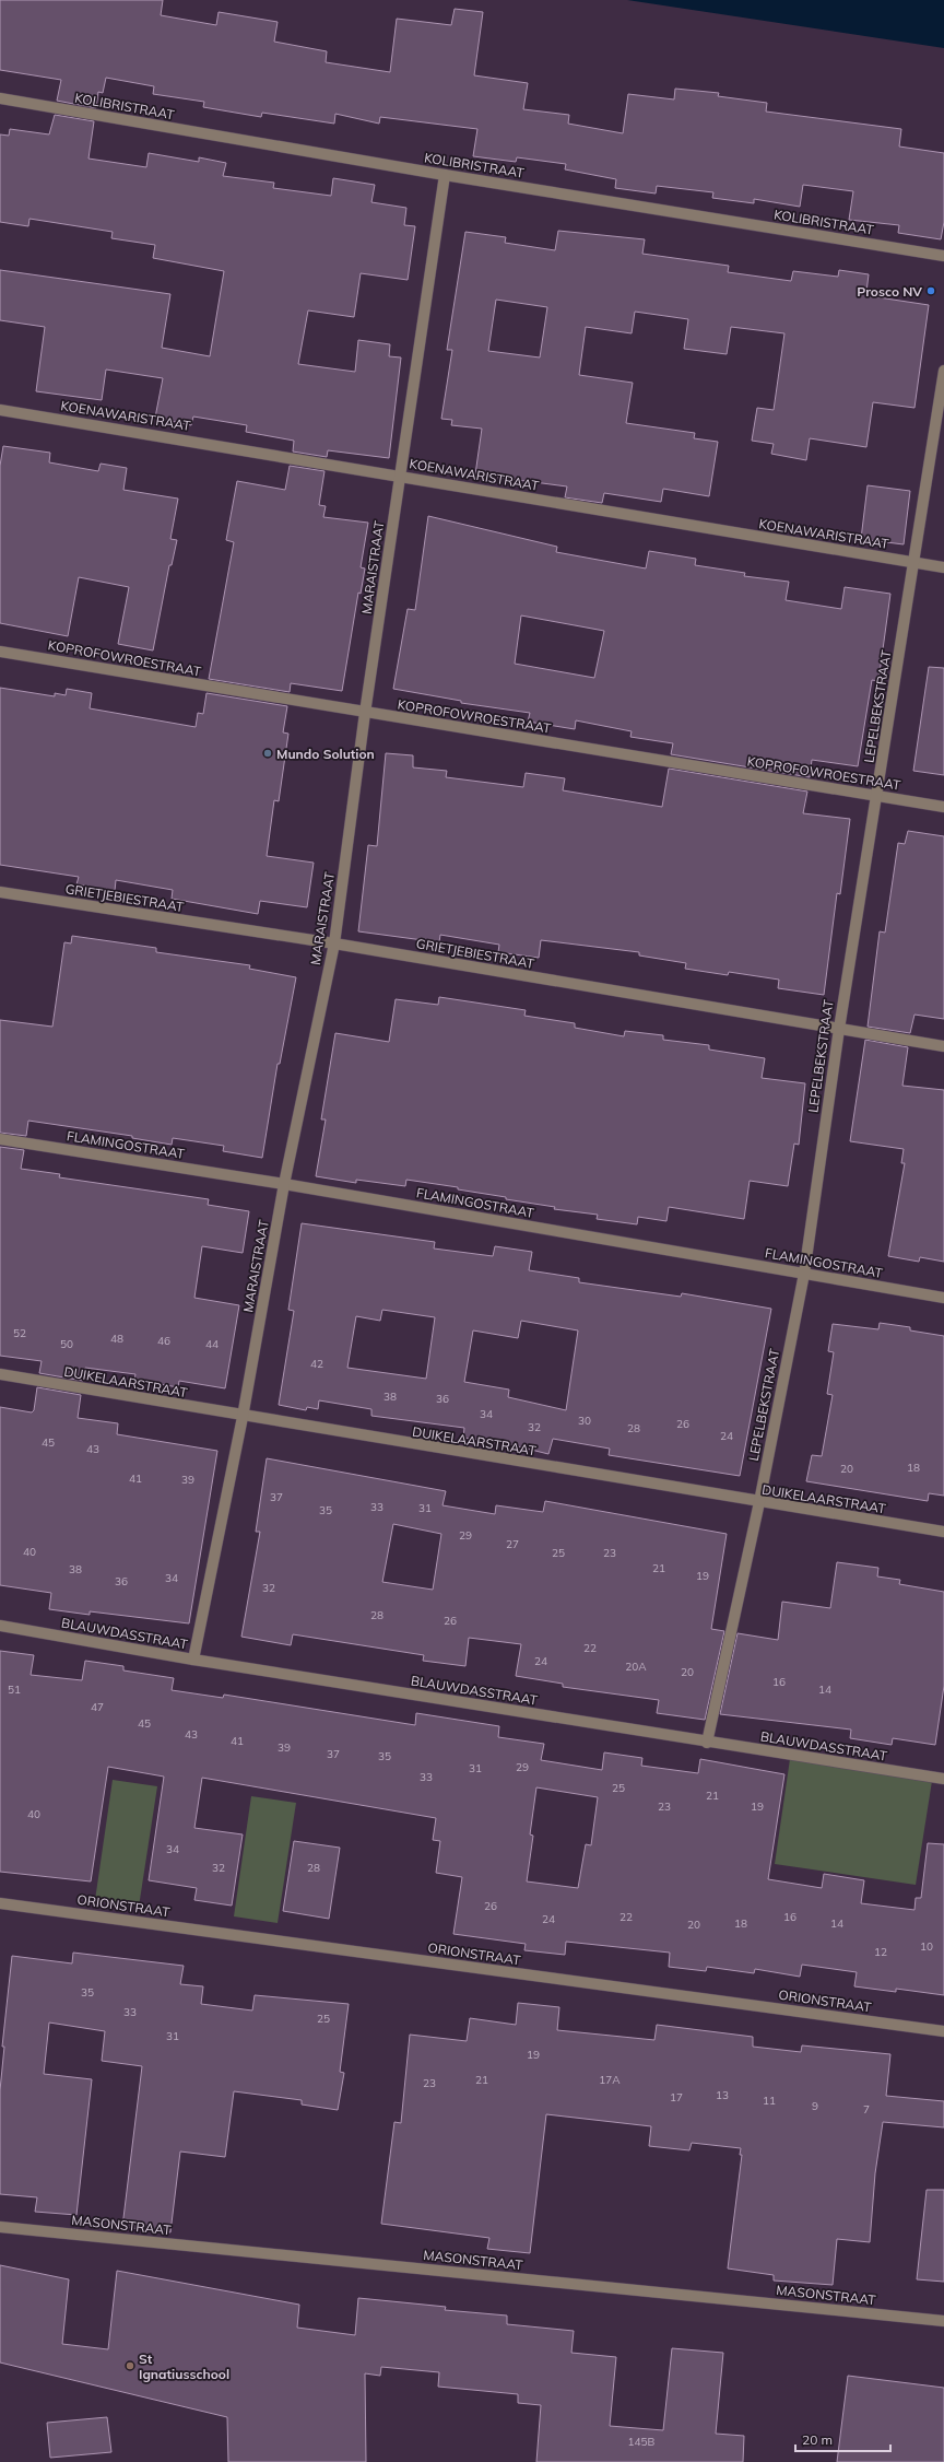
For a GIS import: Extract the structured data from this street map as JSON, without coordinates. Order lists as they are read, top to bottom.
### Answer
{
  "streets": {
    "street": [
      "KOLIBRISTRAAT",
      "KOENAWARISTRAAT",
      "MARAISTRAAT",
      "KOPROFOWROESTRAAT",
      "LEPELBEKSTRAAT",
      "GRIETJEBIESTRAAT",
      "FLAMINGOSTRAAT",
      "DUIKELAARSTRAAT",
      "BLAUWDASSTRAAT",
      "ORIONSTRAAT",
      "MASONSTRAAT"
    ]
  },
  "crossings": [
    ["KOLIBRISTRAAT", "MARAISTRAAT"],
    ["KOENAWARISTRAAT", "MARAISTRAAT"],
    ["KOENAWARISTRAAT", "LEPELBEKSTRAAT"],
    ["MARAISTRAAT", "KOPROFOWROESTRAAT"],
    ["MARAISTRAAT", "GRIETJEBIESTRAAT"],
    ["MARAISTRAAT", "FLAMINGOSTRAAT"],
    ["MARAISTRAAT", "DUIKELAARSTRAAT"],
    ["MARAISTRAAT", "BLAUWDASSTRAAT"],
    ["KOPROFOWROESTRAAT", "LEPELBEKSTRAAT"],
    ["LEPELBEKSTRAAT", "GRIETJEBIESTRAAT"],
    ["LEPELBEKSTRAAT", "FLAMINGOSTRAAT"],
    ["LEPELBEKSTRAAT", "DUIKELAARSTRAAT"],
    ["LEPELBEKSTRAAT", "BLAUWDASSTRAAT"]
  ],
  "places": ["Prosco NV", "Mundo Solution", "St Ignatiusschool"],
  "house_numbers": [
    "52",
    "48",
    "46",
    "50",
    "44",
    "42",
    "38",
    "36",
    "34",
    "30",
    "26",
    "32",
    "28",
    "24",
    "45",
    "43",
    "18",
    "20",
    "41",
    "39",
    "37",
    "33",
    "31",
    "35",
    "29",
    "27",
    "40",
    "25",
    "23",
    "21",
    "38",
    "19",
    "34",
    "36",
    "32",
    "28",
    "26",
    "22",
    "24",
    "20A",
    "20",
    "16",
    "51",
    "14",
    "47",
    "45",
    "43",
    "41",
    "39",
    "37",
    "35",
    "29",
    "31",
    "33",
    "25",
    "21",
    "23",
    "19",
    "40",
    "34",
    "32",
    "28",
    "26",
    "22",
    "16",
    "24",
    "18",
    "14",
    "20",
    "10",
    "12",
    "35",
    "33",
    "25",
    "31",
    "19",
    "21",
    "17A",
    "23",
    "13",
    "17",
    "11",
    "9",
    "7",
    "145B"
  ],
  "scale_bar": "20 m"
}
